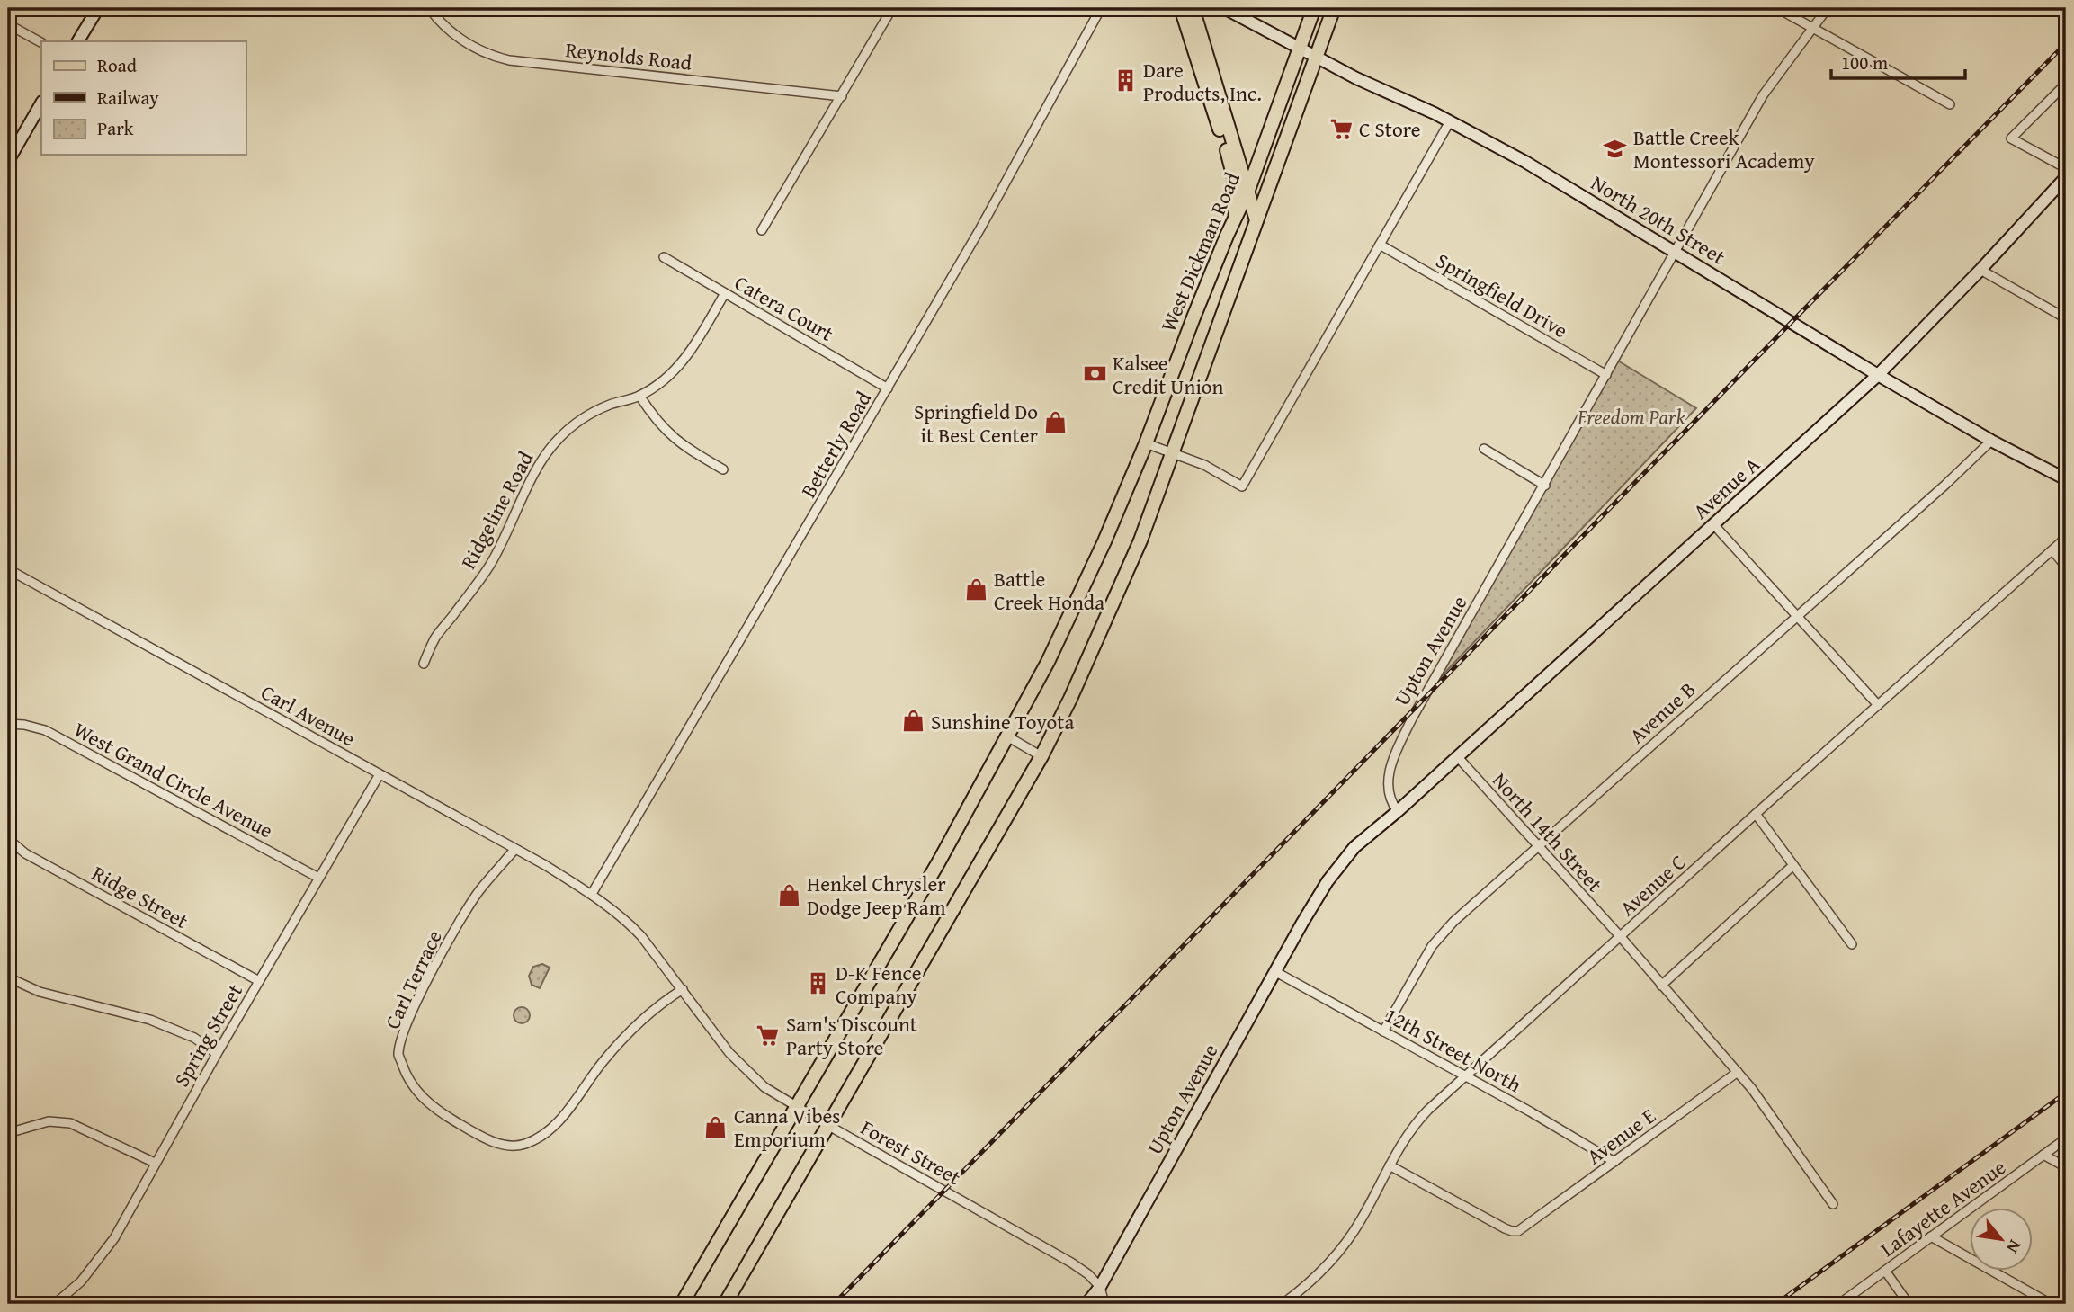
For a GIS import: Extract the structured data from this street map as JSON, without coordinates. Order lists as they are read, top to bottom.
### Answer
{
  "streets": {
    "main road": ["West Dickman Road"],
    "street": [
      "Reynolds Road",
      "North 20th Street",
      "Springfield Drive",
      "Catera Court",
      "Betterly Road",
      "Avenue A",
      "Ridgeline Road",
      "Upton Avenue",
      "Avenue B",
      "Carl Avenue",
      "West Grand Circle Avenue",
      "North 14th Street",
      "Avenue C",
      "Ridge Street",
      "Carl Terrace",
      "Spring Street",
      "12th Street North",
      "Avenue E",
      "Forest Street",
      "Lafayette Avenue"
    ]
  },
  "crossings": [
    ["North 20th Street", "West Dickman Road"],
    ["North 20th Street", "Avenue A"],
    ["North 20th Street", "Upton Avenue"],
    ["North 20th Street", "Avenue B"],
    ["West Dickman Road", "Forest Street"],
    ["Springfield Drive", "Upton Avenue"],
    ["Catera Court", "Betterly Road"],
    ["Catera Court", "Ridgeline Road"],
    ["Betterly Road", "Carl Avenue"],
    ["Betterly Road", "Forest Street"],
    ["Avenue A", "Upton Avenue"],
    ["Avenue A", "North 14th Street"],
    ["Upton Avenue", "12th Street North"],
    ["Upton Avenue", "Forest Street"],
    ["Avenue B", "North 14th Street"],
    ["Avenue B", "12th Street North"],
    ["Carl Avenue", "Carl Terrace"],
    ["Carl Avenue", "Spring Street"],
    ["Carl Avenue", "Forest Street"],
    ["West Grand Circle Avenue", "Spring Street"],
    ["North 14th Street", "Avenue C"],
    ["North 14th Street", "Avenue E"],
    ["Avenue C", "12th Street North"],
    ["Avenue C", "Avenue E"],
    ["Ridge Street", "Spring Street"],
    ["Carl Terrace", "Forest Street"],
    ["12th Street North", "Avenue E"]
  ],
  "parks": ["Freedom Park"],
  "places": {
    "building": ["Dare Products, Inc.", "D-K Fence Company"],
    "supermarket": ["C Store", "Sam's Discount Party Store"],
    "school or university": ["Battle Creek Montessori Academy"],
    "bank": ["Kalsee Credit Union"],
    "shop": [
      "Springfield Do it Best Center",
      "Battle Creek Honda",
      "Sunshine Toyota",
      "Henkel Chrysler Dodge Jeep Ram",
      "Canna Vibes Emporium"
    ]
  },
  "legend": ["Road", "Railway", "Park"],
  "scale_bar": "100 m",
  "north": "bottom right"
}
